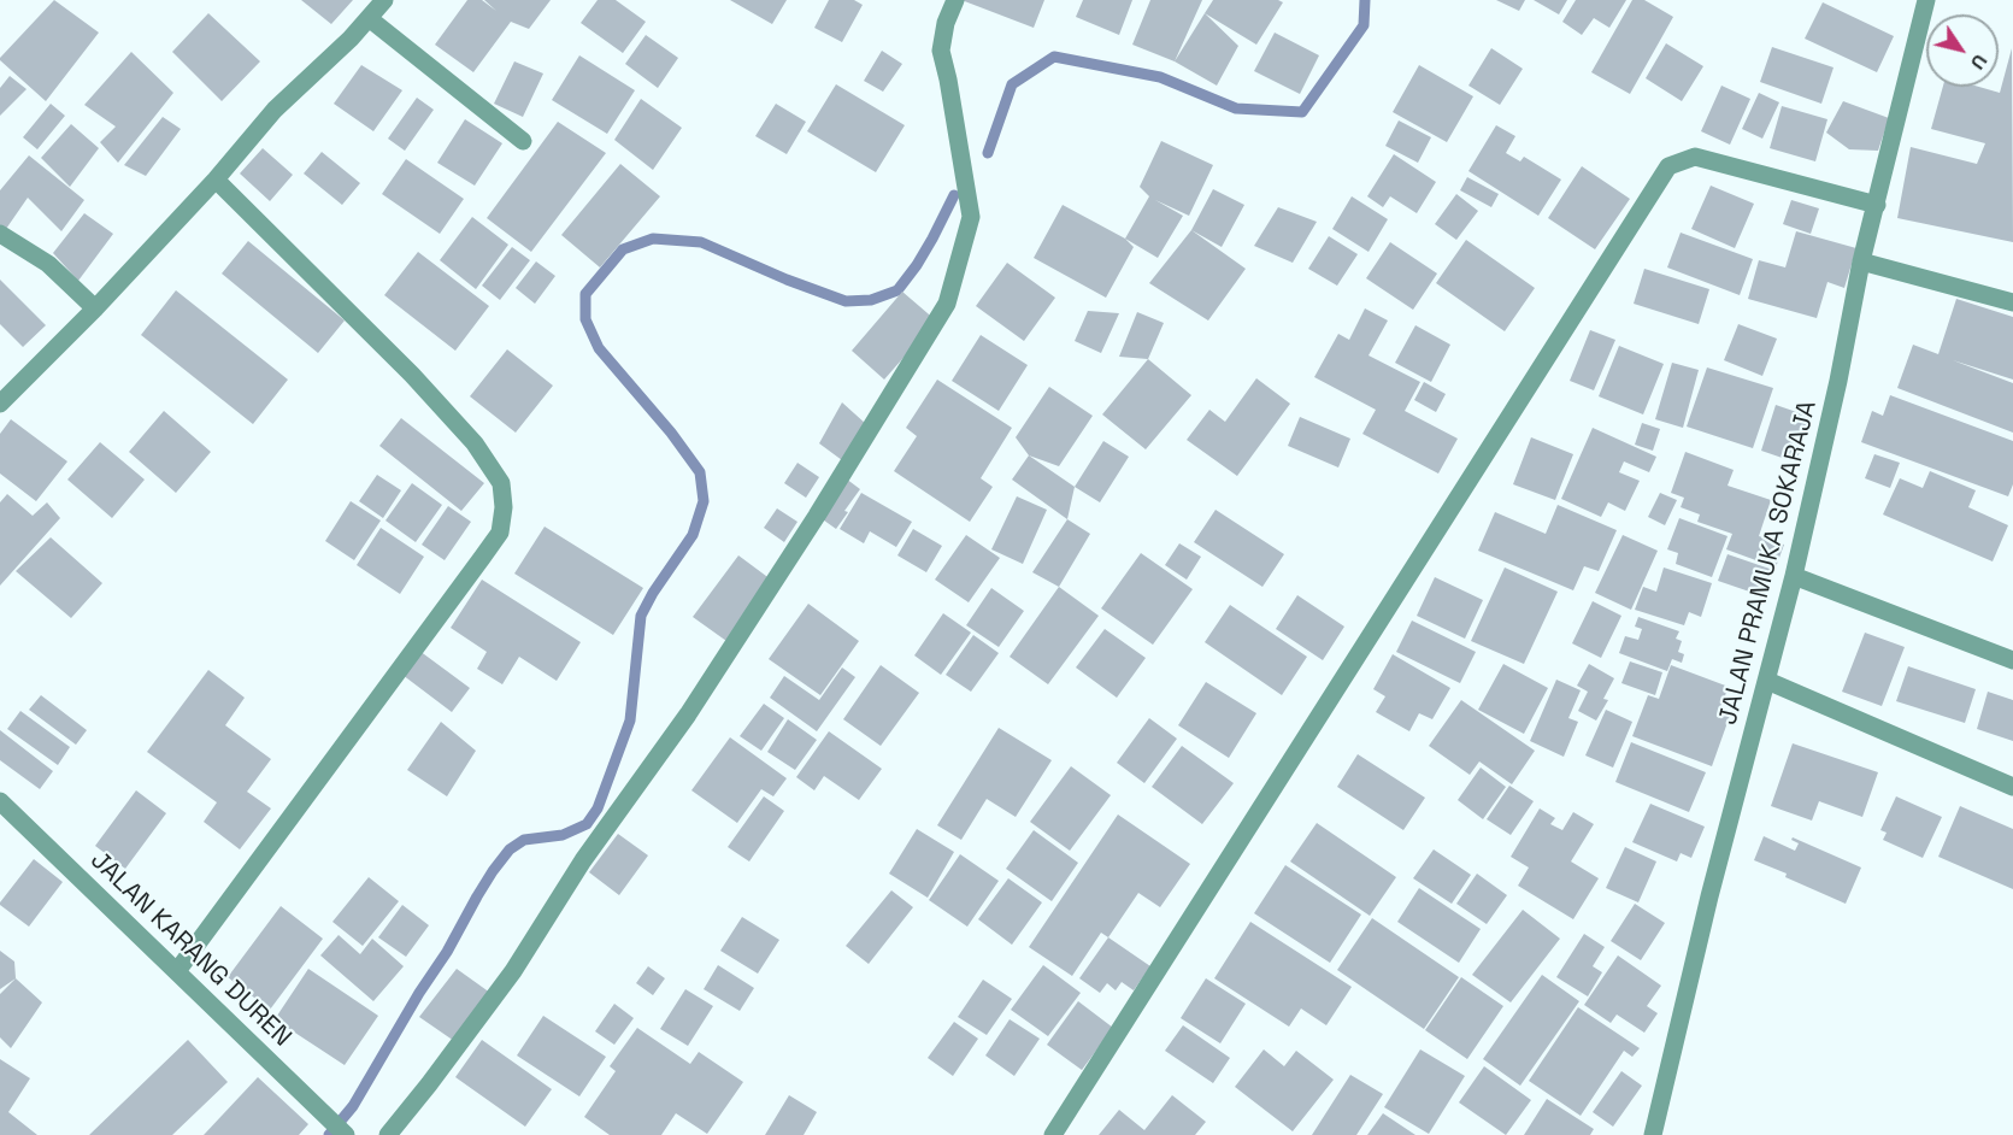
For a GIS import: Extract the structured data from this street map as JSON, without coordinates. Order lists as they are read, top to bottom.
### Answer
{
  "streets": {
    "street": ["JALAN PRAMUKA SOKARAJA", "JALAN KARANG DUREN"]
  },
  "north": "bottom right"
}
